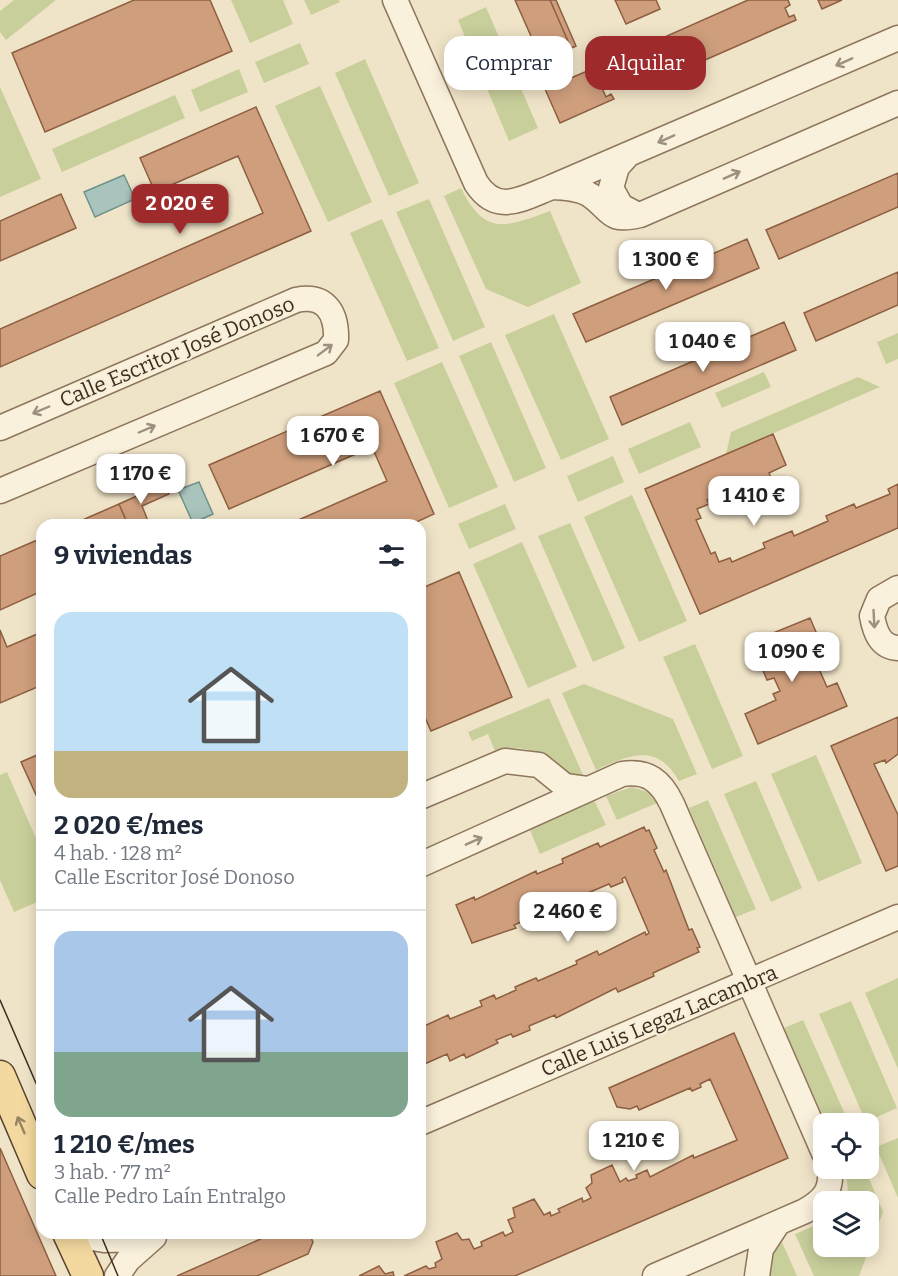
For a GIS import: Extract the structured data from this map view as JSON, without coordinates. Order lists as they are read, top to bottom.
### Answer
{
  "streets": {
    "street": ["Calle Escritor José Donoso", "Calle Luis Legaz Lacambra"]
  },
  "page": {
    "chip": ["Comprar", "Alquilar"],
    "price": [
      "2 020 €",
      "1 300 €",
      "1 040 €",
      "1 670 €",
      "1 170 €",
      "1 410 €",
      "1 090 €",
      "2 460 €",
      "1 210 €"
    ],
    "heading": "9 viviendas",
    "list": [
      {
        "name": "2 020 €/mes",
        "note": "4 hab. · 128 m² · Calle Escritor José Donoso"
      },
      {
        "name": "1 210 €/mes",
        "note": "3 hab. · 77 m² · Calle Pedro Laín Entralgo"
      }
    ]
  }
}
